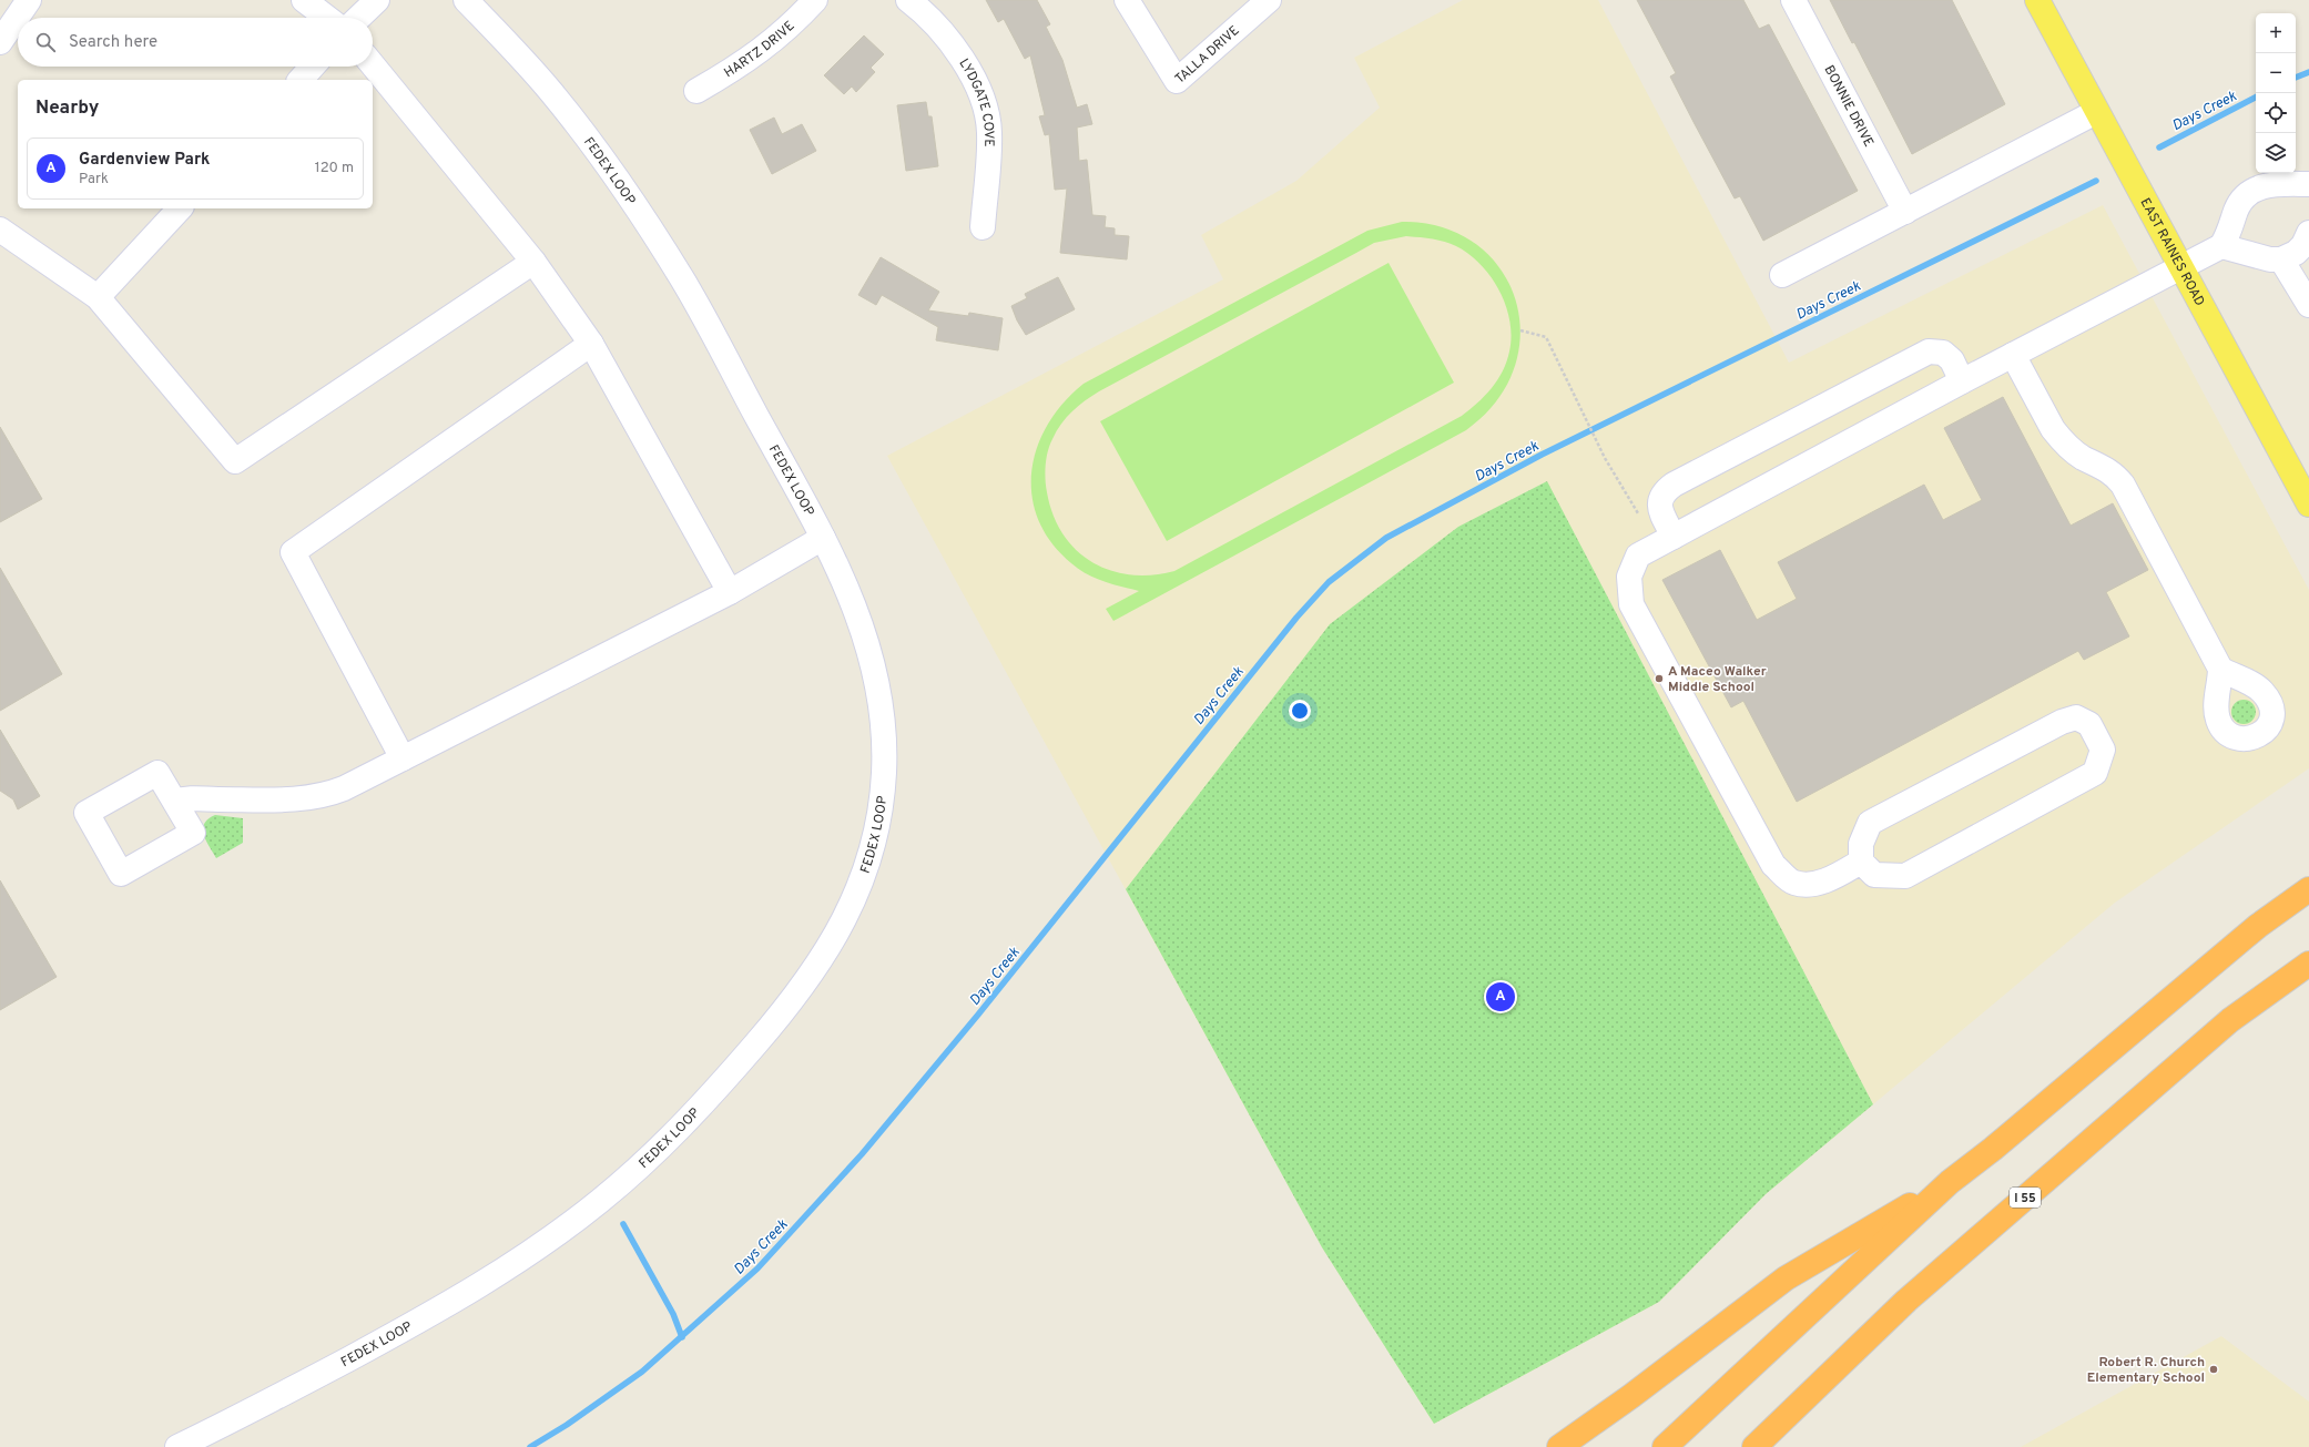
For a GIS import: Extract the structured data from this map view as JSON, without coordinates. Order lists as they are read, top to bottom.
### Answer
{
  "streets": {
    "highway": ["I 55"],
    "main road": ["EAST RAINES ROAD"],
    "street": [
      "HARTZ DRIVE",
      "TALLA DRIVE",
      "LYDGATE COVE",
      "BONNIE DRIVE",
      "FEDEX LOOP"
    ]
  },
  "water": ["Days Creek"],
  "places": ["A Maceo Walker Middle School", "Robert R. Church Elementary School"],
  "page": {
    "map_buttons": ["+", "−"],
    "search": "Search here",
    "heading": "Nearby",
    "list": [
      {
        "mark": "A",
        "name": "Gardenview Park",
        "note": "Park",
        "value": "120 m"
      }
    ],
    "pins": "A"
  }
}
